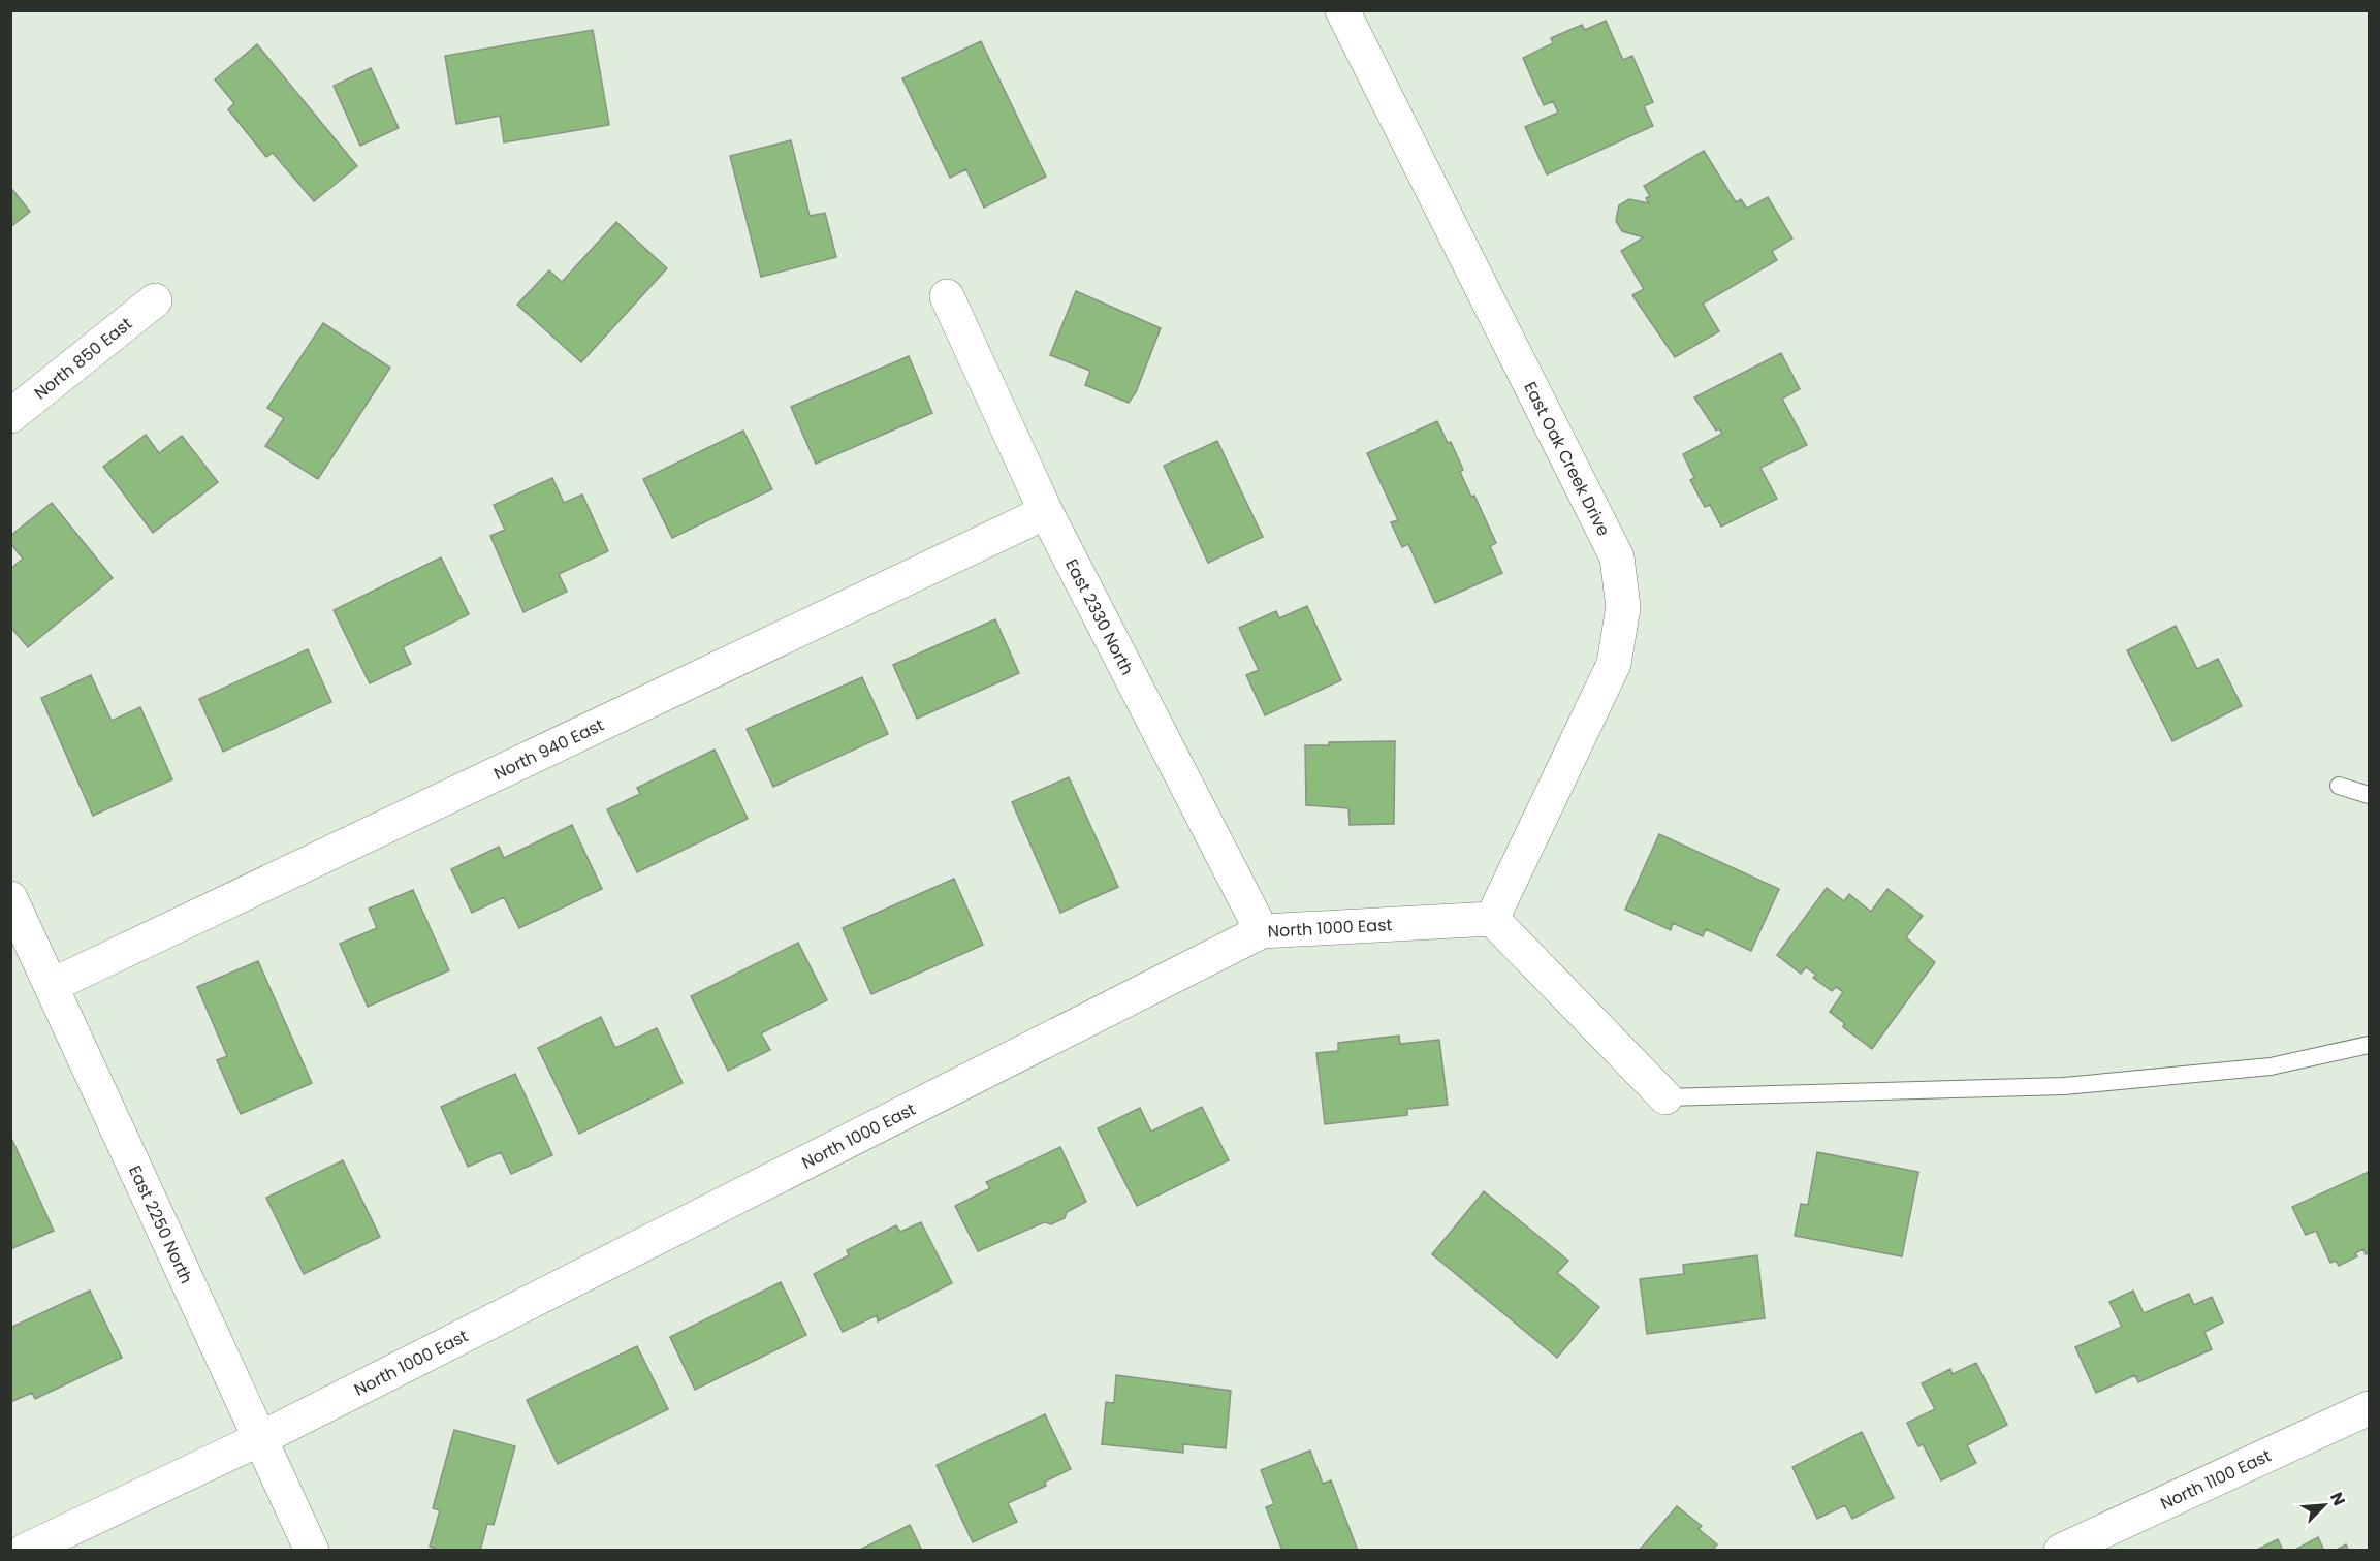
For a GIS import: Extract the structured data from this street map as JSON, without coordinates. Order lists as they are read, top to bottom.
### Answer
{
  "streets": {
    "street": [
      "North 850 East",
      "East Oak Creek Drive",
      "East 2330 North",
      "North 940 East",
      "North 1000 East",
      "East 2250 North",
      "North 1100 East"
    ]
  },
  "crossings": [
    ["East Oak Creek Drive", "North 1000 East"],
    ["East 2330 North", "North 940 East"],
    ["East 2330 North", "North 1000 East"],
    ["North 940 East", "East 2250 North"],
    ["North 1000 East", "East 2250 North"]
  ],
  "north": "top right"
}
